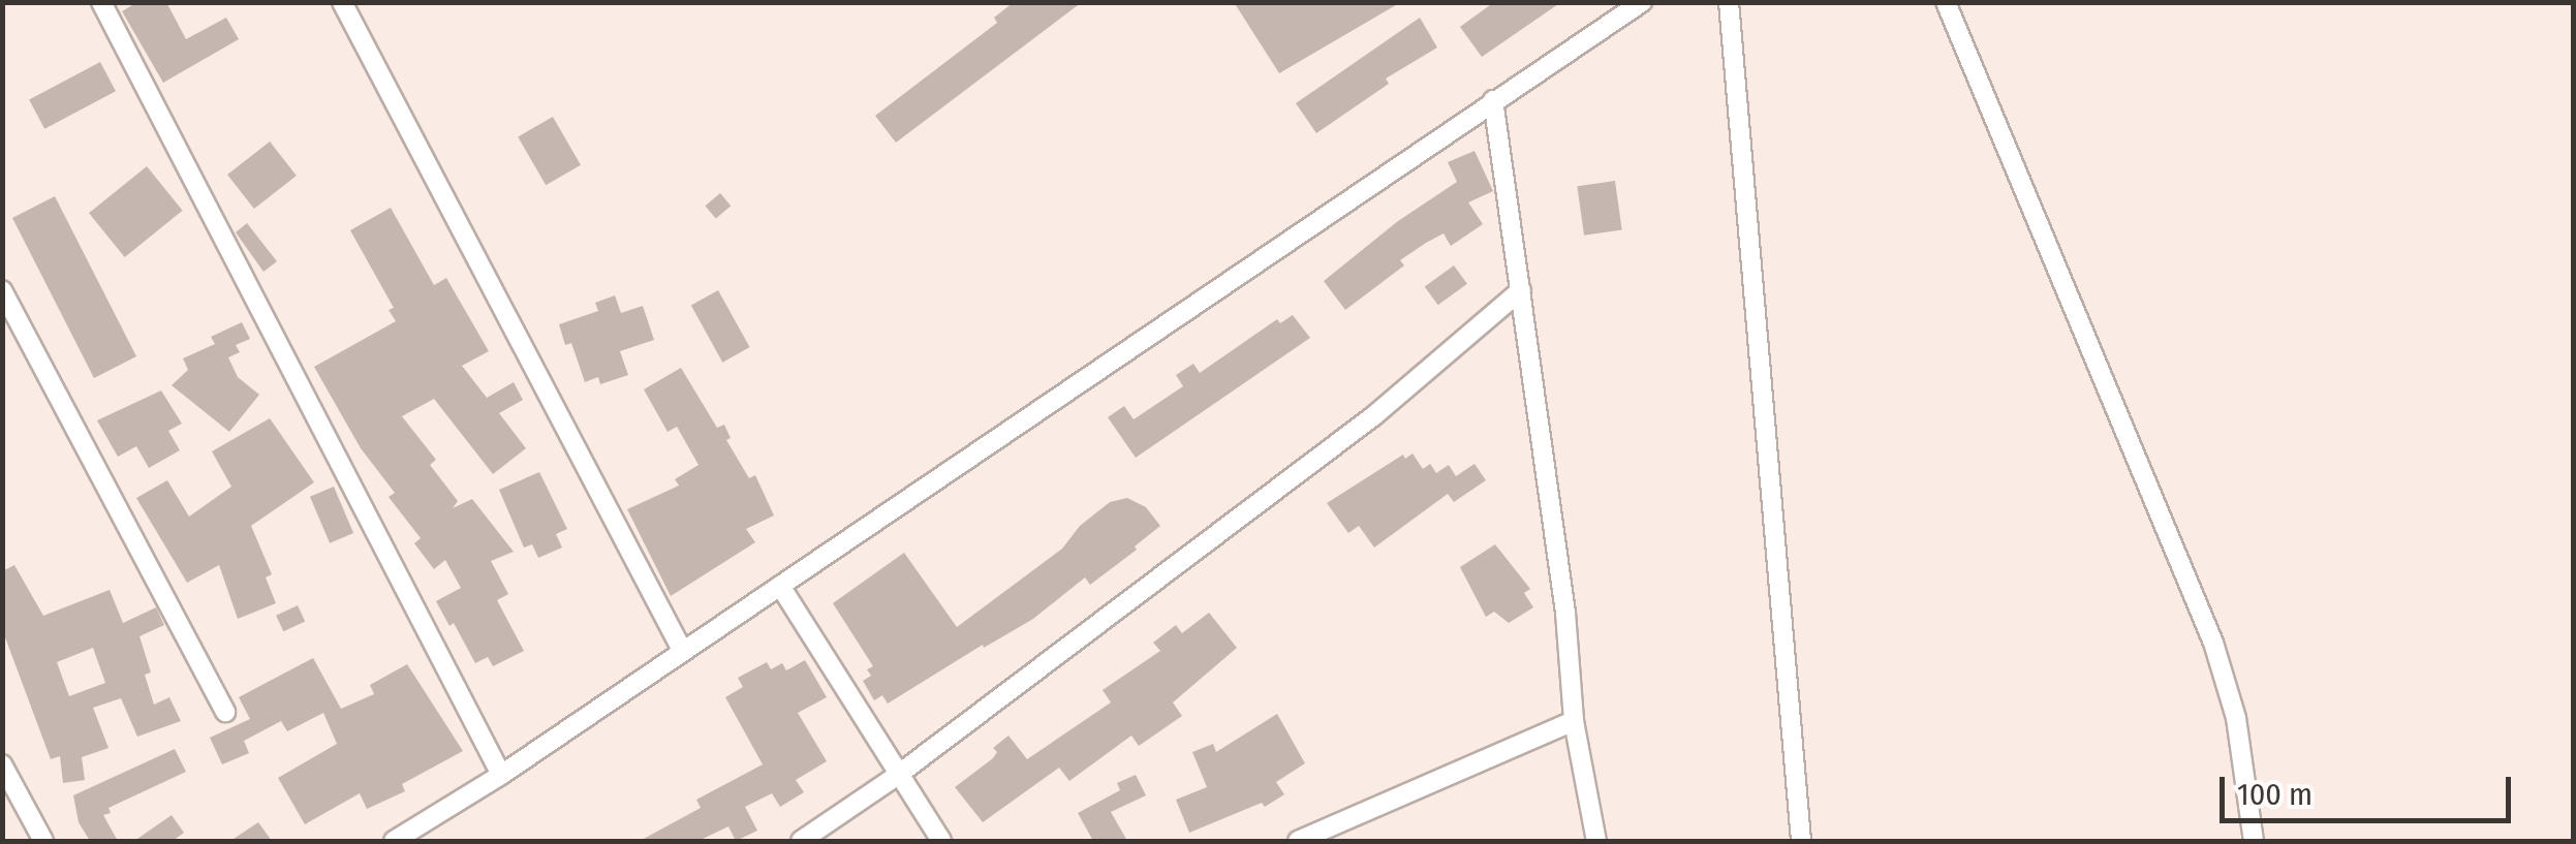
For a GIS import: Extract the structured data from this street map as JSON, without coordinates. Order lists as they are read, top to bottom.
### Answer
{
  "scale_bar": "100 m"
}
